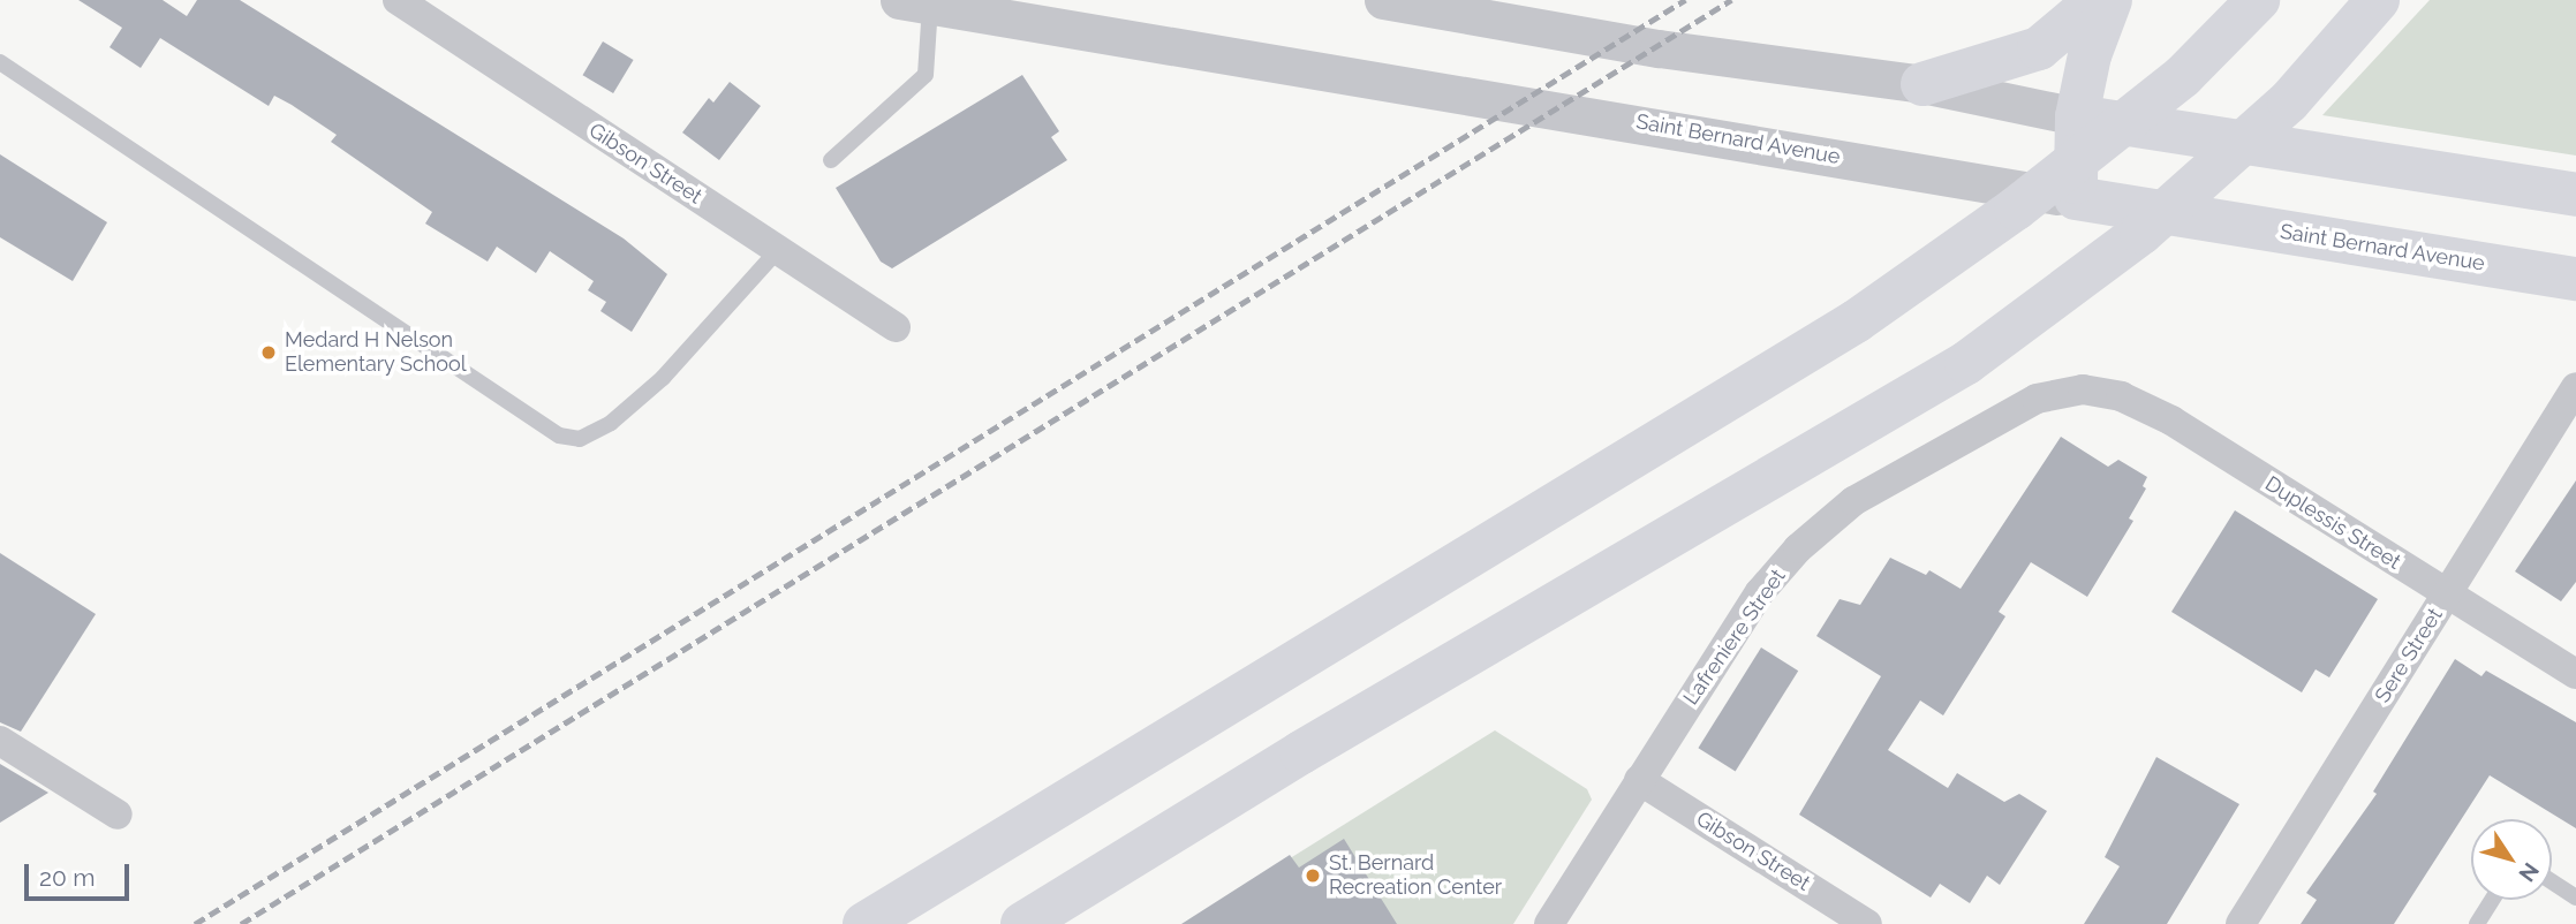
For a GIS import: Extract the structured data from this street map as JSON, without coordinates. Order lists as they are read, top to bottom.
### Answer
{
  "streets": {
    "main road": ["Saint Bernard Avenue"],
    "street": [
      "Gibson Street",
      "Duplessis Street",
      "Lafreniere Street",
      "Sere Street"
    ]
  },
  "crossings": [
    ["Gibson Street", "Lafreniere Street"],
    ["Duplessis Street", "Lafreniere Street"],
    ["Duplessis Street", "Sere Street"]
  ],
  "places": ["Medard H Nelson Elementary School", "St. Bernard Recreation Center"],
  "scale_bar": "20 m",
  "north": "bottom right"
}
